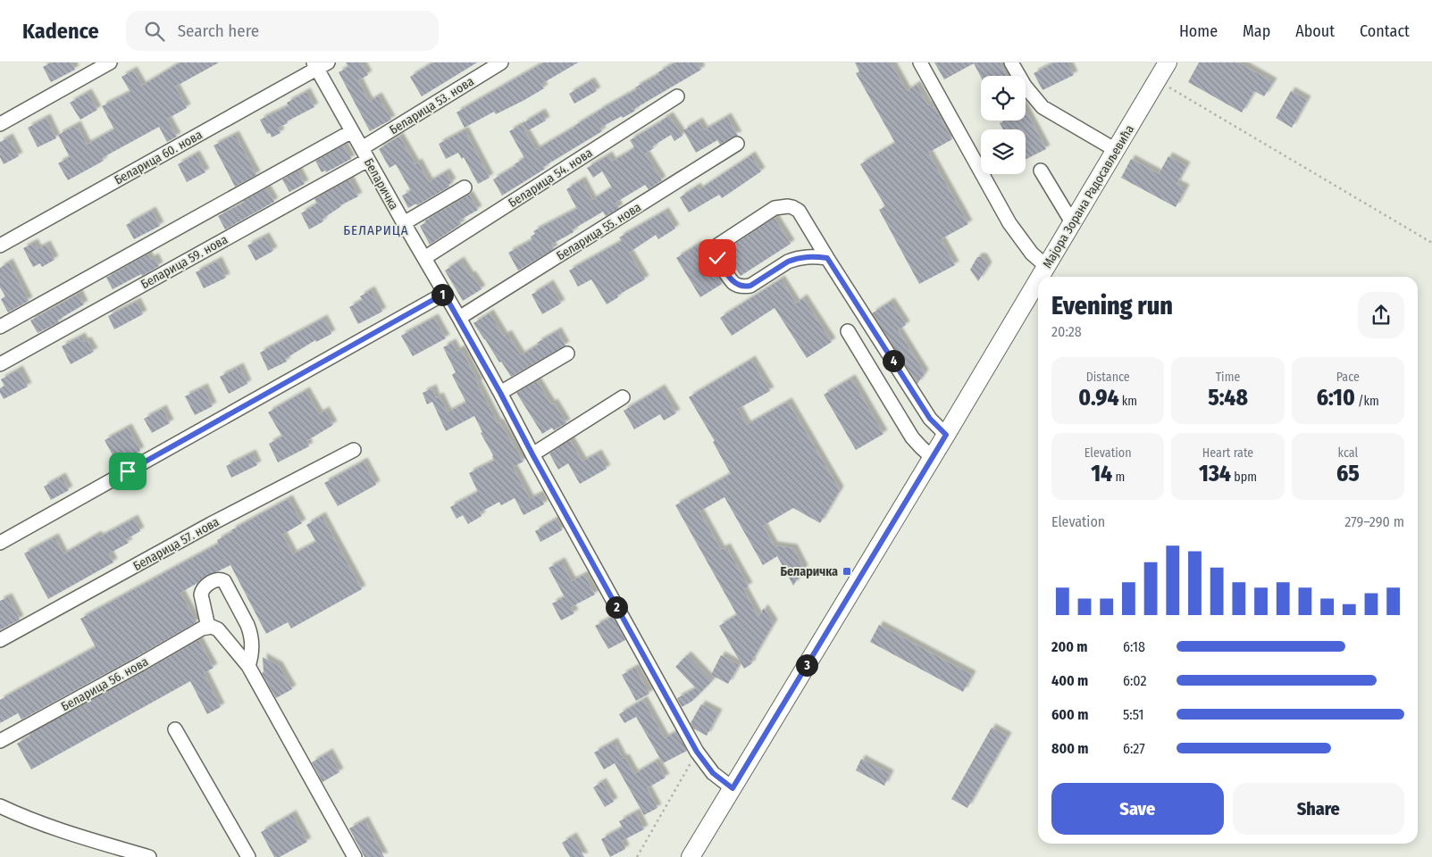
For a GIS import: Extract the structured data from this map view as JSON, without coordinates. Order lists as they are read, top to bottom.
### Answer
{
  "streets": {
    "main road": ["Мајора Зорана Радосављевића"],
    "street": [
      "Беларица 53. нова",
      "Беларица 60. нова",
      "Беларица 54. нова",
      "Беларичка",
      "Беларица 55. нова",
      "Беларица 59. нова",
      "Беларица 57. нова",
      "Беларица 56. нова"
    ]
  },
  "crossings": [
    ["Беларица 53. нова", "Беларичка"],
    ["Беларица 53. нова", "Беларица 59. нова"],
    ["Беларица 60. нова", "Беларичка"],
    ["Беларица 54. нова", "Беларичка"],
    ["Беларичка", "Мајора Зорана Радосављевића"],
    ["Беларичка", "Беларица 55. нова"],
    ["Беларичка", "Беларица 59. нова"]
  ],
  "districts": ["БЕЛАРИЦА"],
  "places": {
    "transit": ["Беларичка"]
  },
  "page": {
    "header": "Kadence",
    "search": "Search here",
    "nav": [
      "Home",
      "Map",
      "About",
      "Contact"
    ],
    "heading": ["Evening run", "20:28"],
    "pins": [
      "1",
      "4",
      "2",
      "3"
    ],
    "stats": [
      ["Distance", "0.94 km"],
      ["Time", "5:48"],
      ["Pace", "6:10 /km"],
      ["Elevation", "14 m"],
      ["Heart rate", "134 bpm"],
      ["kcal", "65"]
    ],
    "chart": ["Elevation", "279–290 m"],
    "list": [
      {
        "name": "200 m",
        "note": "6:18"
      },
      {
        "name": "400 m",
        "note": "6:02"
      },
      {
        "name": "600 m",
        "note": "5:51"
      },
      {
        "name": "800 m",
        "note": "6:27"
      }
    ],
    "buttons": ["Save", "Share"]
  }
}
